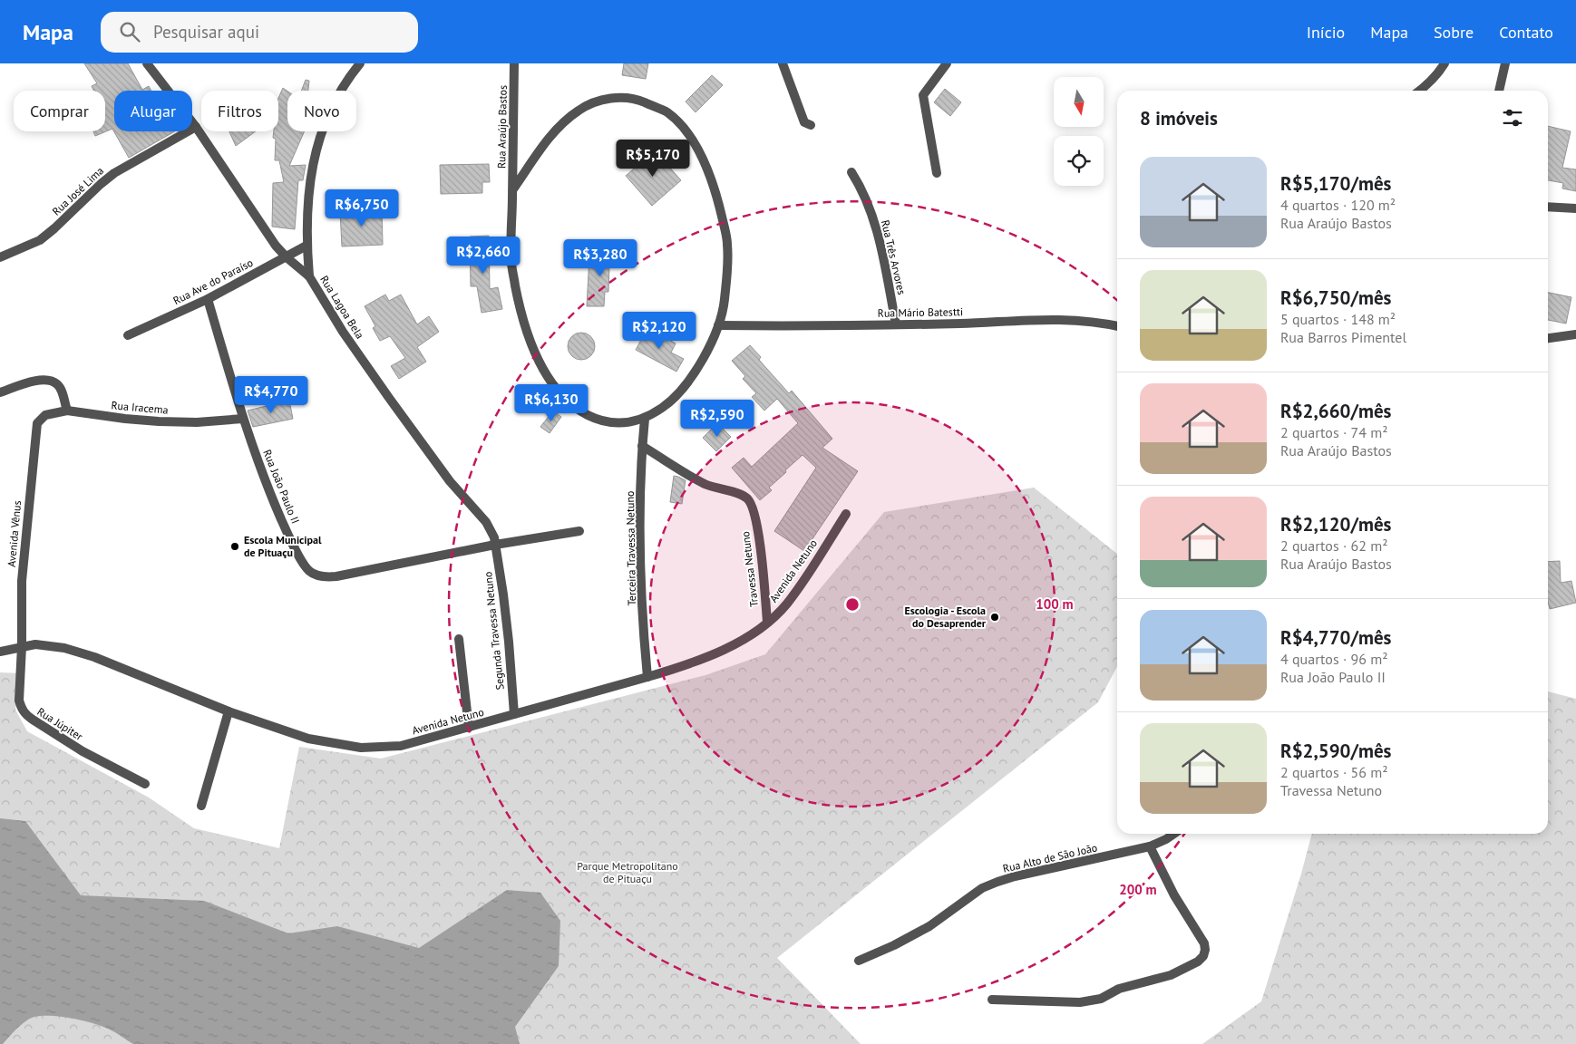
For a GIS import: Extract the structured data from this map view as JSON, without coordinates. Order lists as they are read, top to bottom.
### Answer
{
  "streets": {
    "street": [
      "Rua Araújo Bastos",
      "Rua José Lima",
      "Rua Três Arvores",
      "Rua Ave do Paraíso",
      "Rua Lagoa Bela",
      "Rua Mário Batestti",
      "Rua Iracema",
      "Rua João Paulo II",
      "Avenida Vênus",
      "Terceira Travessa Netuno",
      "Travessa Netuno",
      "Avenida Netuno",
      "Segunda Travessa Netuno",
      "Rua Júpiter",
      "Rua Alto de São João"
    ]
  },
  "crossings": [
    ["Rua Araújo Bastos", "Rua Mário Batestti"],
    ["Rua Araújo Bastos", "Terceira Travessa Netuno"],
    ["Rua José Lima", "Rua Lagoa Bela"],
    ["Rua Três Arvores", "Rua Mário Batestti"],
    ["Rua Ave do Paraíso", "Rua Lagoa Bela"],
    ["Rua Ave do Paraíso", "Rua João Paulo II"],
    ["Rua Lagoa Bela", "Rua João Paulo II"],
    ["Rua Lagoa Bela", "Segunda Travessa Netuno"],
    ["Rua Iracema", "Rua João Paulo II"],
    ["Rua Iracema", "Avenida Vênus"],
    ["Rua João Paulo II", "Segunda Travessa Netuno"],
    ["Avenida Vênus", "Avenida Netuno"],
    ["Avenida Vênus", "Rua Júpiter"],
    ["Terceira Travessa Netuno", "Travessa Netuno"],
    ["Terceira Travessa Netuno", "Avenida Netuno"],
    ["Travessa Netuno", "Avenida Netuno"],
    ["Avenida Netuno", "Segunda Travessa Netuno"],
    ["Avenida Netuno", "Rua Júpiter"]
  ],
  "parks": ["Parque Metropolitano de Pituaçu"],
  "places": ["Escola Municipal de Pituaçu", "Escologia - Escola do Desaprender"],
  "north": "bottom",
  "page": {
    "header": "Mapa",
    "search": "Pesquisar aqui",
    "nav": [
      "Início",
      "Mapa",
      "Sobre",
      "Contato"
    ],
    "chip": [
      "Comprar",
      "Alugar",
      "Filtros",
      "Novo"
    ],
    "heading": "8 imóveis",
    "price": [
      "R$5,170",
      "R$6,750",
      "R$2,660",
      "R$3,280",
      "R$2,120",
      "R$4,770",
      "R$6,130",
      "R$2,590"
    ],
    "list": [
      {
        "name": "R$5,170/mês",
        "note": "4 quartos · 120 m² · Rua Araújo Bastos"
      },
      {
        "name": "R$6,750/mês",
        "note": "5 quartos · 148 m² · Rua Barros Pimentel"
      },
      {
        "name": "R$2,660/mês",
        "note": "2 quartos · 74 m² · Rua Araújo Bastos"
      },
      {
        "name": "R$2,120/mês",
        "note": "2 quartos · 62 m² · Rua Araújo Bastos"
      },
      {
        "name": "R$4,770/mês",
        "note": "4 quartos · 96 m² · Rua João Paulo II"
      },
      {
        "name": "R$2,590/mês",
        "note": "2 quartos · 56 m² · Travessa Netuno"
      }
    ]
  },
  "rings": ["100 m", "200 m"]
}
